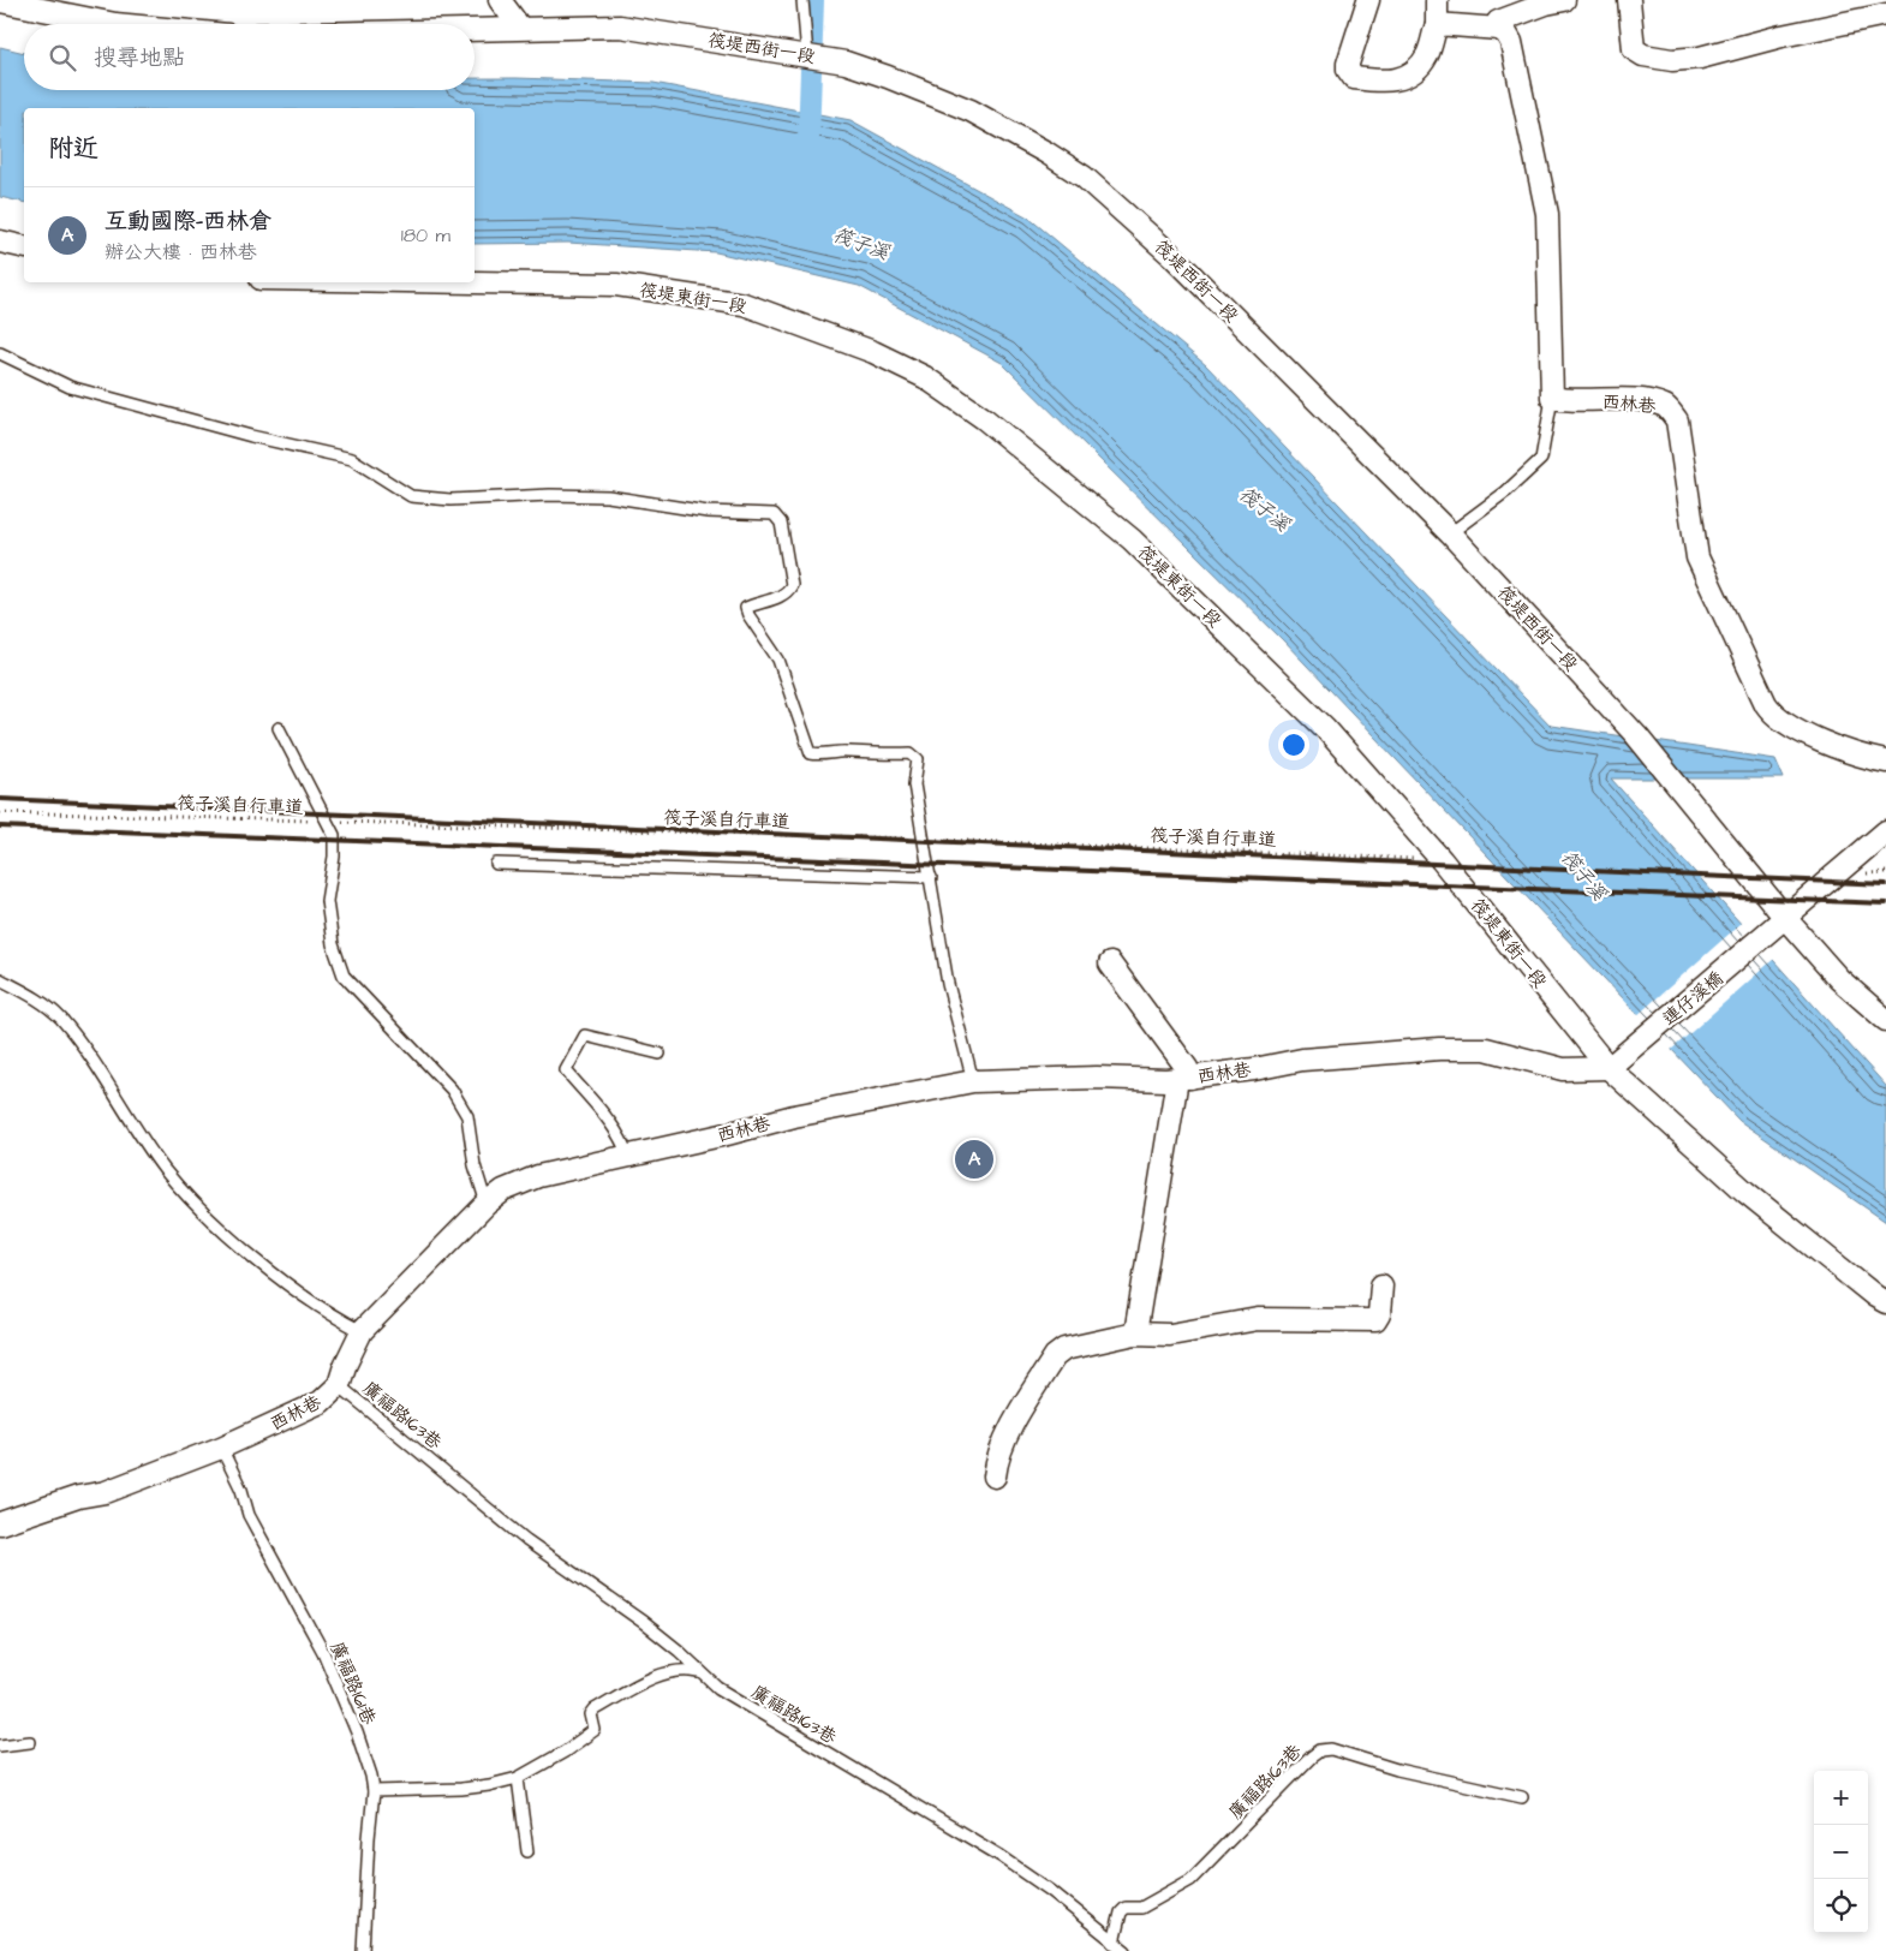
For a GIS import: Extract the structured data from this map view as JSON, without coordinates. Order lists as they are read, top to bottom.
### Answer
{
  "streets": {
    "street": [
      "筏堤西街一段",
      "筏堤東街一段",
      "西林巷",
      "連仔溪橋"
    ],
    "lane": ["廣福路163巷", "廣福路161巷"],
    "path": ["筏子溪自行車道"]
  },
  "crossings": [
    ["筏堤西街一段", "連仔溪橋"],
    ["筏堤東街一段", "西林巷"],
    ["筏堤東街一段", "筏子溪自行車道"],
    ["筏堤東街一段", "連仔溪橋"],
    ["西林巷", "連仔溪橋"],
    ["西林巷", "廣福路163巷"],
    ["西林巷", "廣福路161巷"]
  ],
  "water": ["筏子溪"],
  "page": {
    "search": "搜尋地點",
    "heading": "附近",
    "list": [
      {
        "mark": "A",
        "name": "互動國際-西林倉",
        "note": "辦公大樓 · 西林巷",
        "value": "180 m"
      }
    ],
    "pins": "A",
    "map_buttons": ["+", "−"]
  }
}
